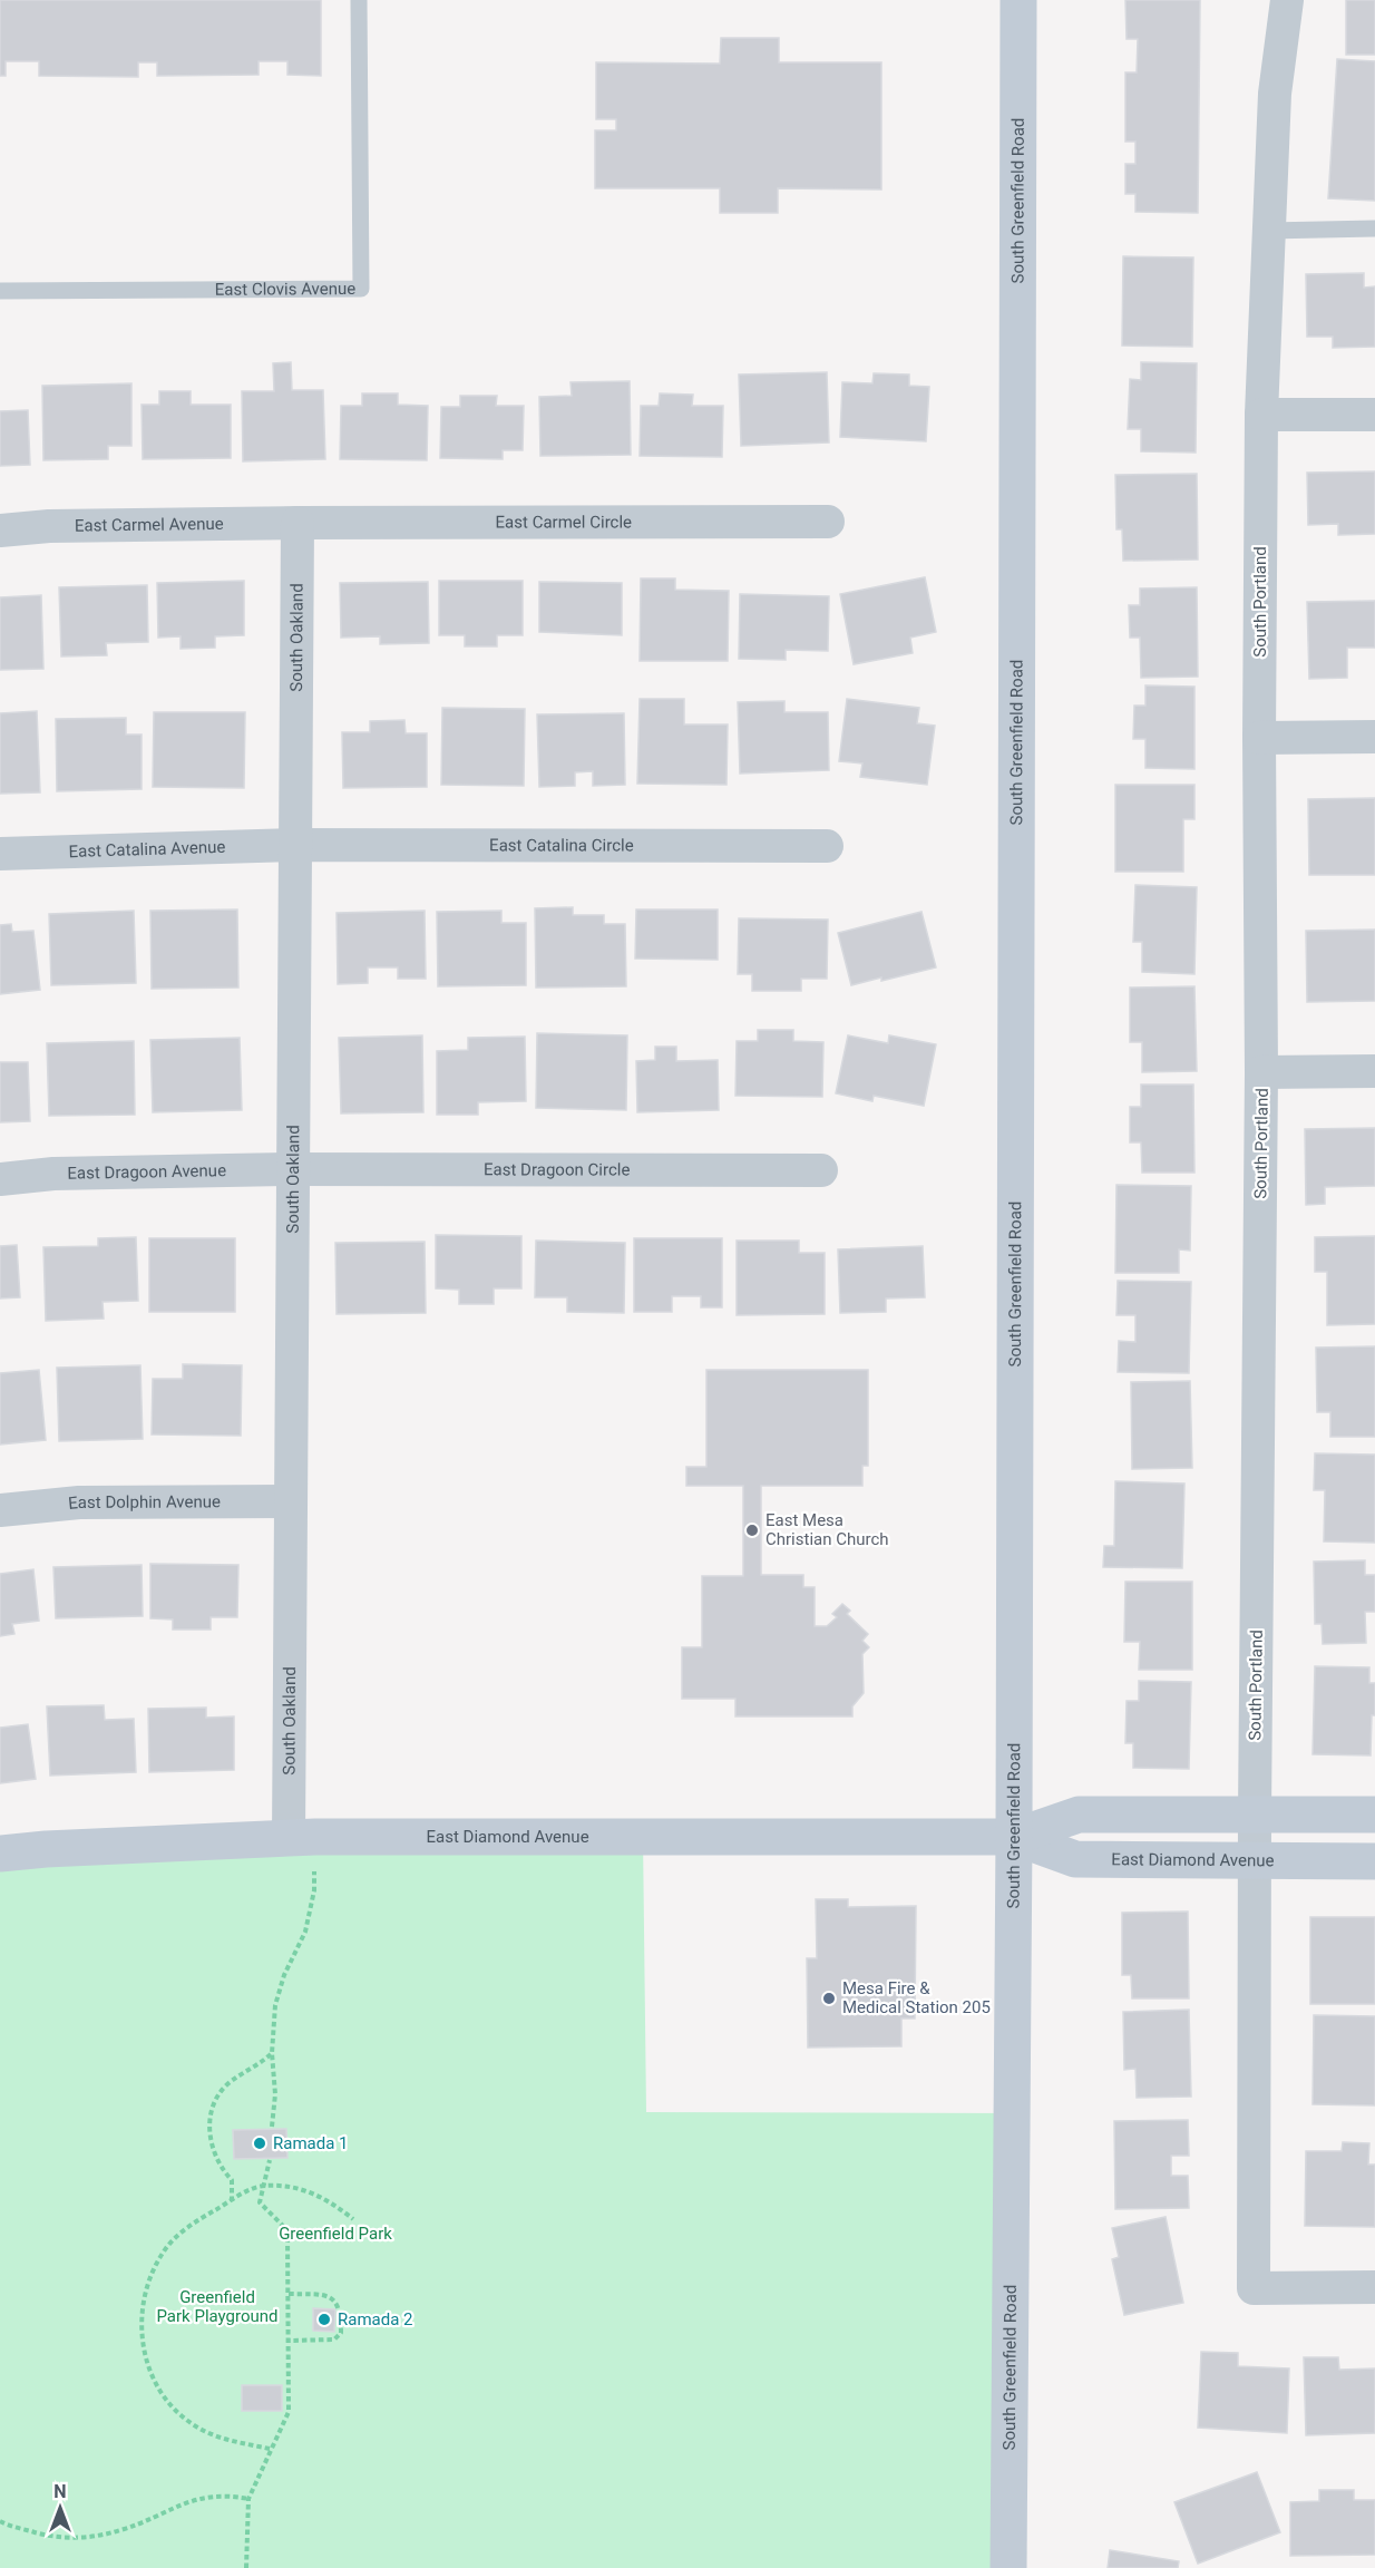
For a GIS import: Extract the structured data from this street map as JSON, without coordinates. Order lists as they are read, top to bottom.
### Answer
{
  "streets": {
    "main road": ["South Greenfield Road", "East Diamond Avenue"],
    "street": [
      "East Carmel Circle",
      "East Carmel Avenue",
      "South Portland",
      "South Oakland",
      "East Catalina Circle",
      "East Catalina Avenue",
      "East Dragoon Circle",
      "East Dragoon Avenue",
      "East Dolphin Avenue"
    ],
    "lane": ["East Clovis Avenue"]
  },
  "crossings": [
    ["South Greenfield Road", "East Diamond Avenue"],
    ["East Carmel Circle", "East Carmel Avenue"],
    ["East Carmel Circle", "South Oakland"],
    ["East Carmel Avenue", "South Oakland"],
    ["South Portland", "East Diamond Avenue"],
    ["South Oakland", "East Catalina Circle"],
    ["South Oakland", "East Catalina Avenue"],
    ["South Oakland", "East Dragoon Circle"],
    ["South Oakland", "East Dragoon Avenue"],
    ["South Oakland", "East Dolphin Avenue"],
    ["South Oakland", "East Diamond Avenue"],
    ["East Catalina Circle", "East Catalina Avenue"],
    ["East Dragoon Circle", "East Dragoon Avenue"]
  ],
  "parks": ["Greenfield Park", "Greenfield Park Playground"],
  "places": [
    "East Mesa Christian Church",
    "Mesa Fire & Medical Station 205",
    "Ramada 1",
    "Ramada 2"
  ],
  "north": "top"
}
